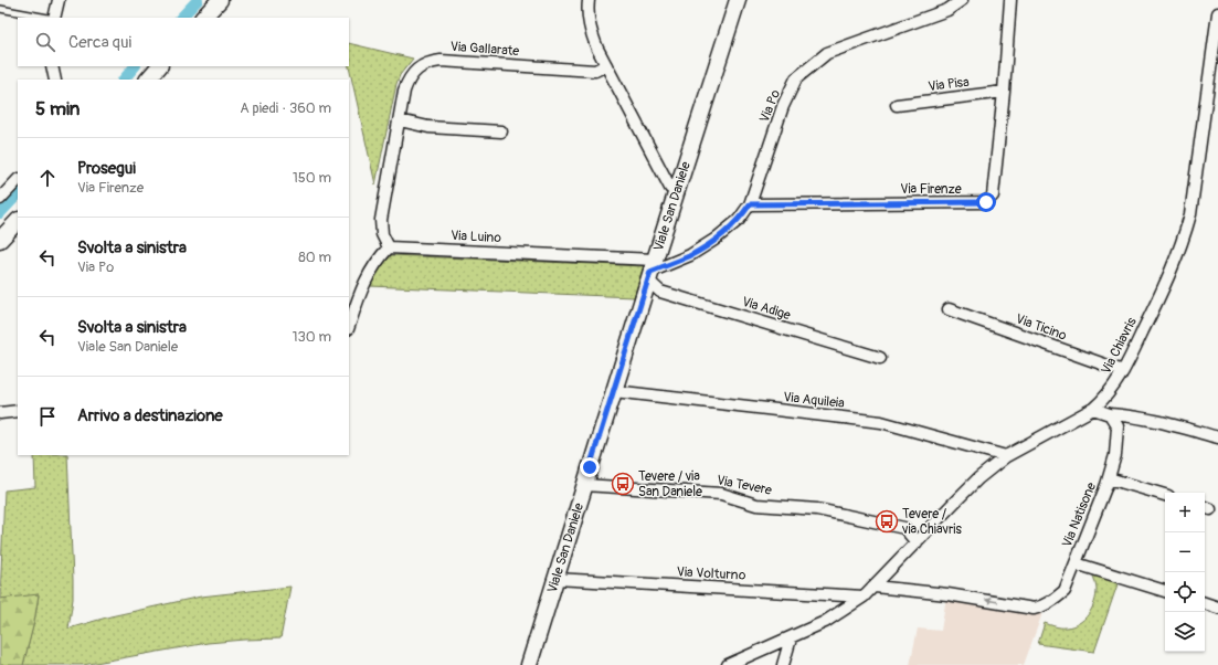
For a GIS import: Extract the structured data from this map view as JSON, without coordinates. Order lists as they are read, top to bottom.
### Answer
{
  "streets": {
    "street": [
      "Via Gallarate",
      "Via Pisa",
      "Via Po",
      "Via Firenze",
      "Viale San Daniele",
      "Via Luino",
      "Via Adige",
      "Via Ticino",
      "Via Chiavris",
      "Via Aquileia",
      "Via Tevere",
      "Via Natisone",
      "Via Volturno"
    ]
  },
  "crossings": [
    ["Via Gallarate", "Via Luino"],
    ["Via Pisa", "Via Firenze"],
    ["Via Po", "Via Firenze"],
    ["Via Po", "Viale San Daniele"],
    ["Via Po", "Via Luino"],
    ["Via Po", "Via Adige"],
    ["Viale San Daniele", "Via Luino"],
    ["Viale San Daniele", "Via Adige"],
    ["Viale San Daniele", "Via Aquileia"],
    ["Viale San Daniele", "Via Tevere"],
    ["Viale San Daniele", "Via Volturno"],
    ["Via Luino", "Via Adige"],
    ["Via Ticino", "Via Chiavris"],
    ["Via Chiavris", "Via Aquileia"],
    ["Via Chiavris", "Via Tevere"],
    ["Via Chiavris", "Via Natisone"],
    ["Via Chiavris", "Via Volturno"]
  ],
  "one_way": ["Via Natisone"],
  "places": {
    "bus stop": ["Tevere / via San Daniele", "Tevere / via Chiavris"]
  },
  "page": {
    "search": "Cerca qui",
    "heading": ["5 min", "A piedi · 360 m"],
    "list": [
      ["Prosegui", "Via Firenze", "150 m"],
      ["Svolta a sinistra", "Via Po", "80 m"],
      ["Svolta a sinistra", "Viale San Daniele", "130 m"],
      "Arrivo a destinazione"
    ],
    "map_buttons": ["+", "−"]
  }
}
